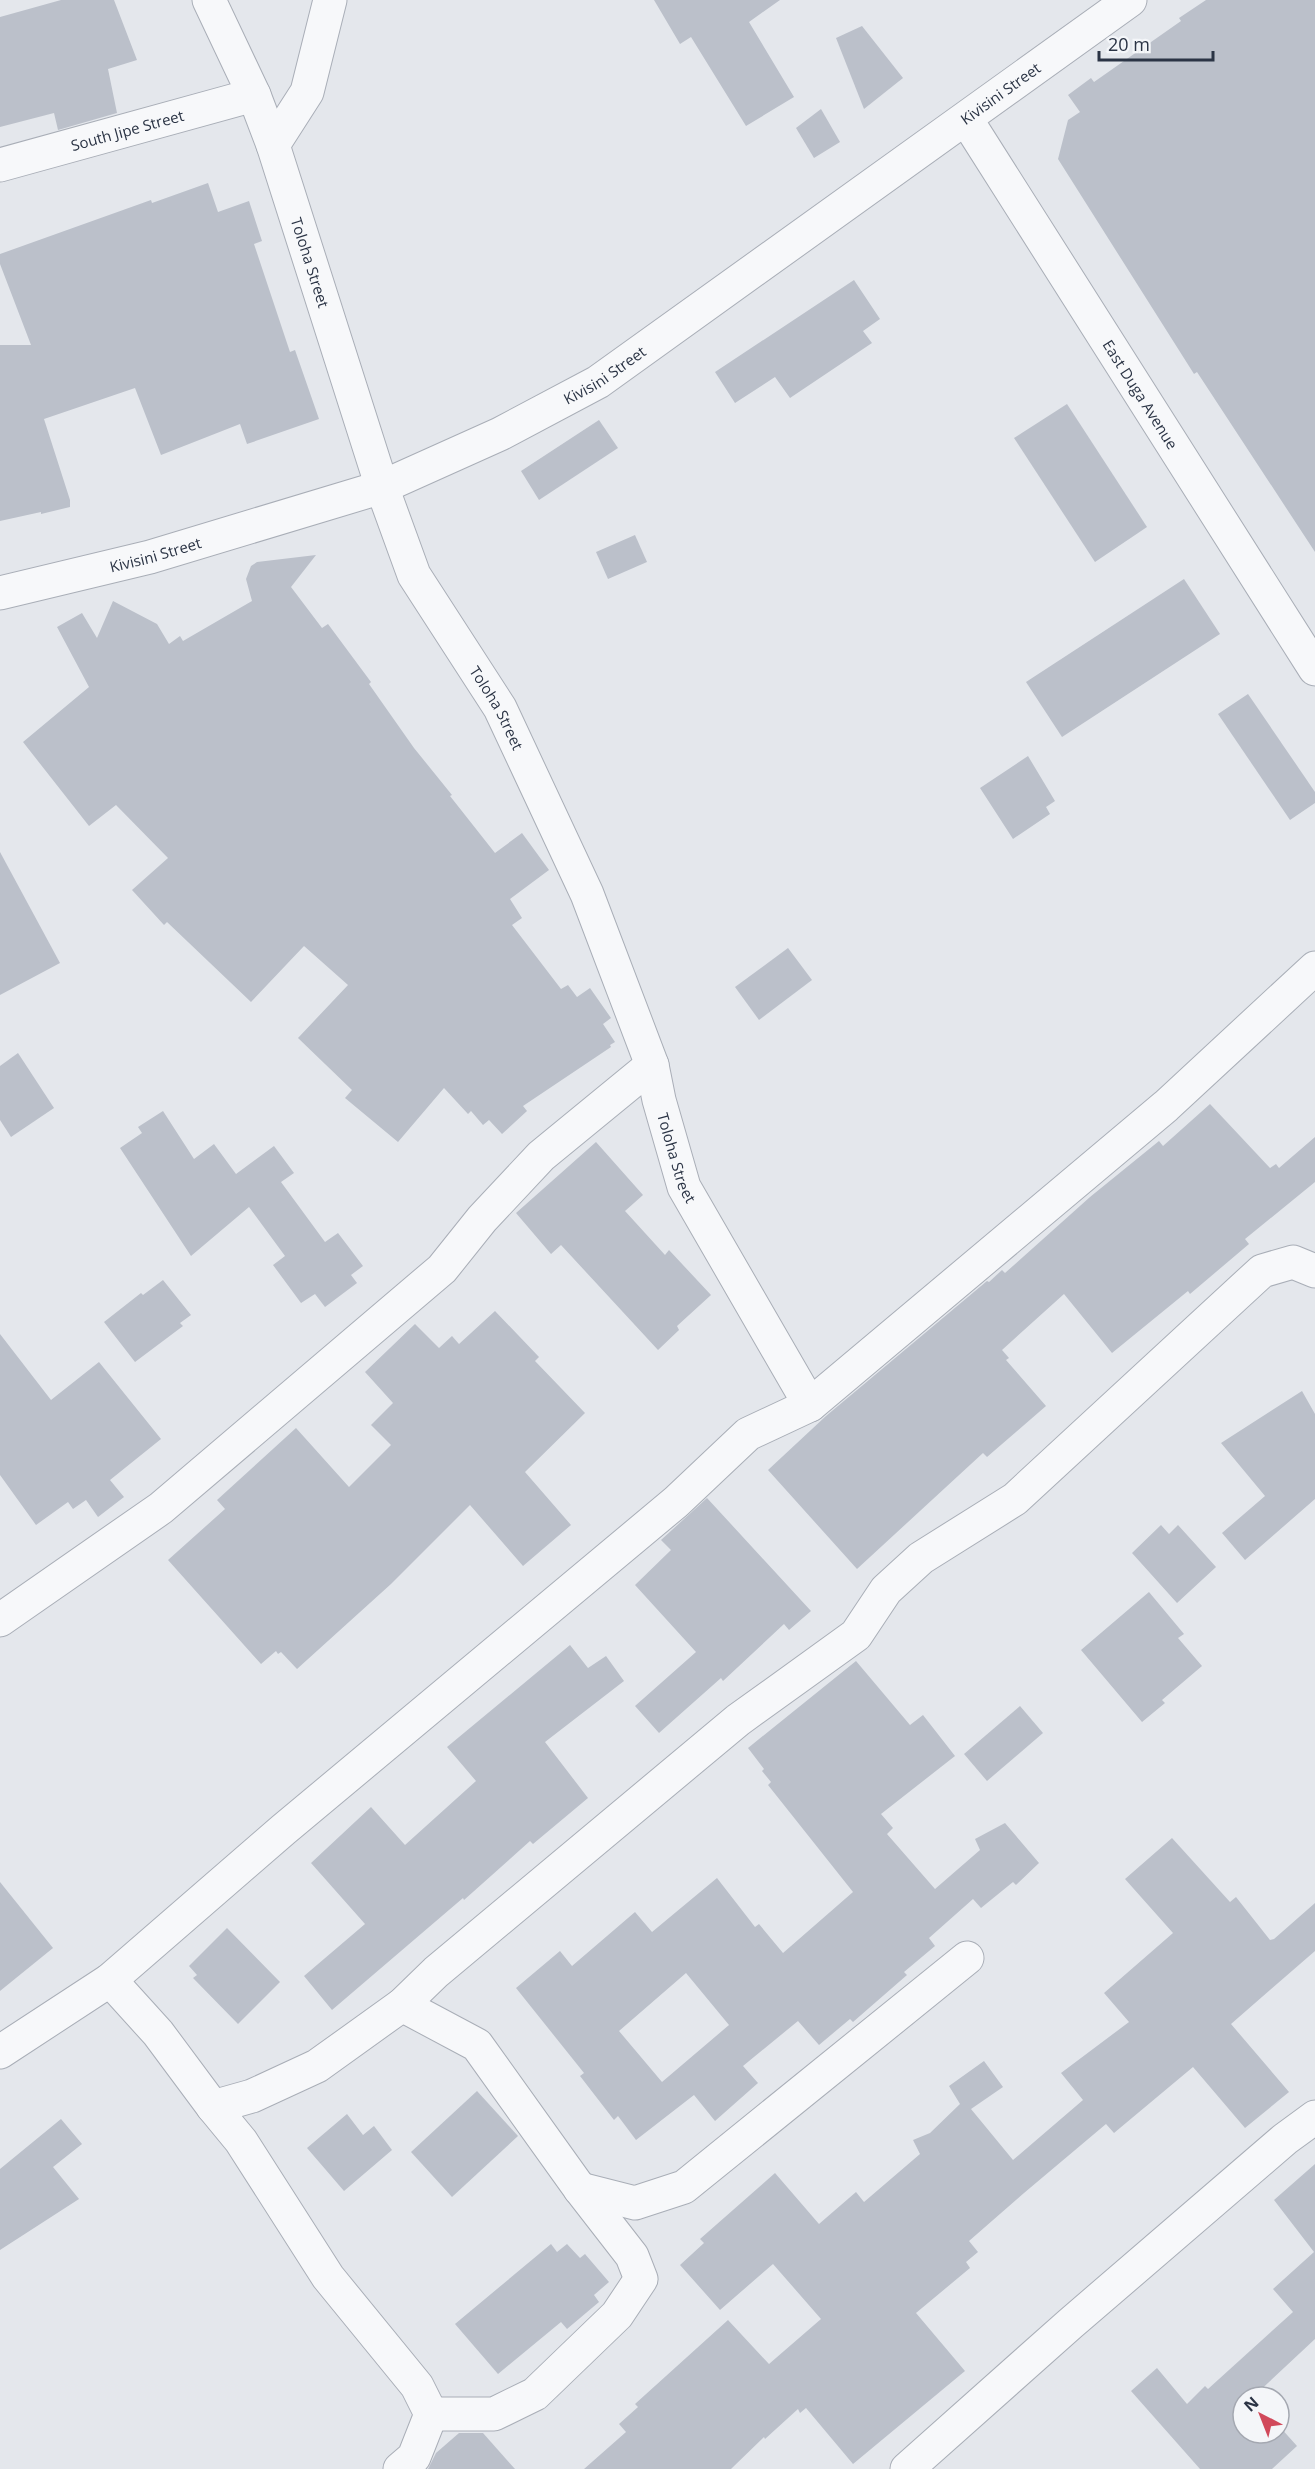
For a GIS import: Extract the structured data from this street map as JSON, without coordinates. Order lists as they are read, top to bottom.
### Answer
{
  "streets": {
    "street": [
      "Kivisini Street",
      "South Jipe Street",
      "Toloha Street",
      "East Duga Avenue"
    ]
  },
  "crossings": [
    ["Kivisini Street", "Toloha Street"],
    ["Kivisini Street", "East Duga Avenue"],
    ["South Jipe Street", "Toloha Street"]
  ],
  "scale_bar": "20 m",
  "north": "top left"
}
